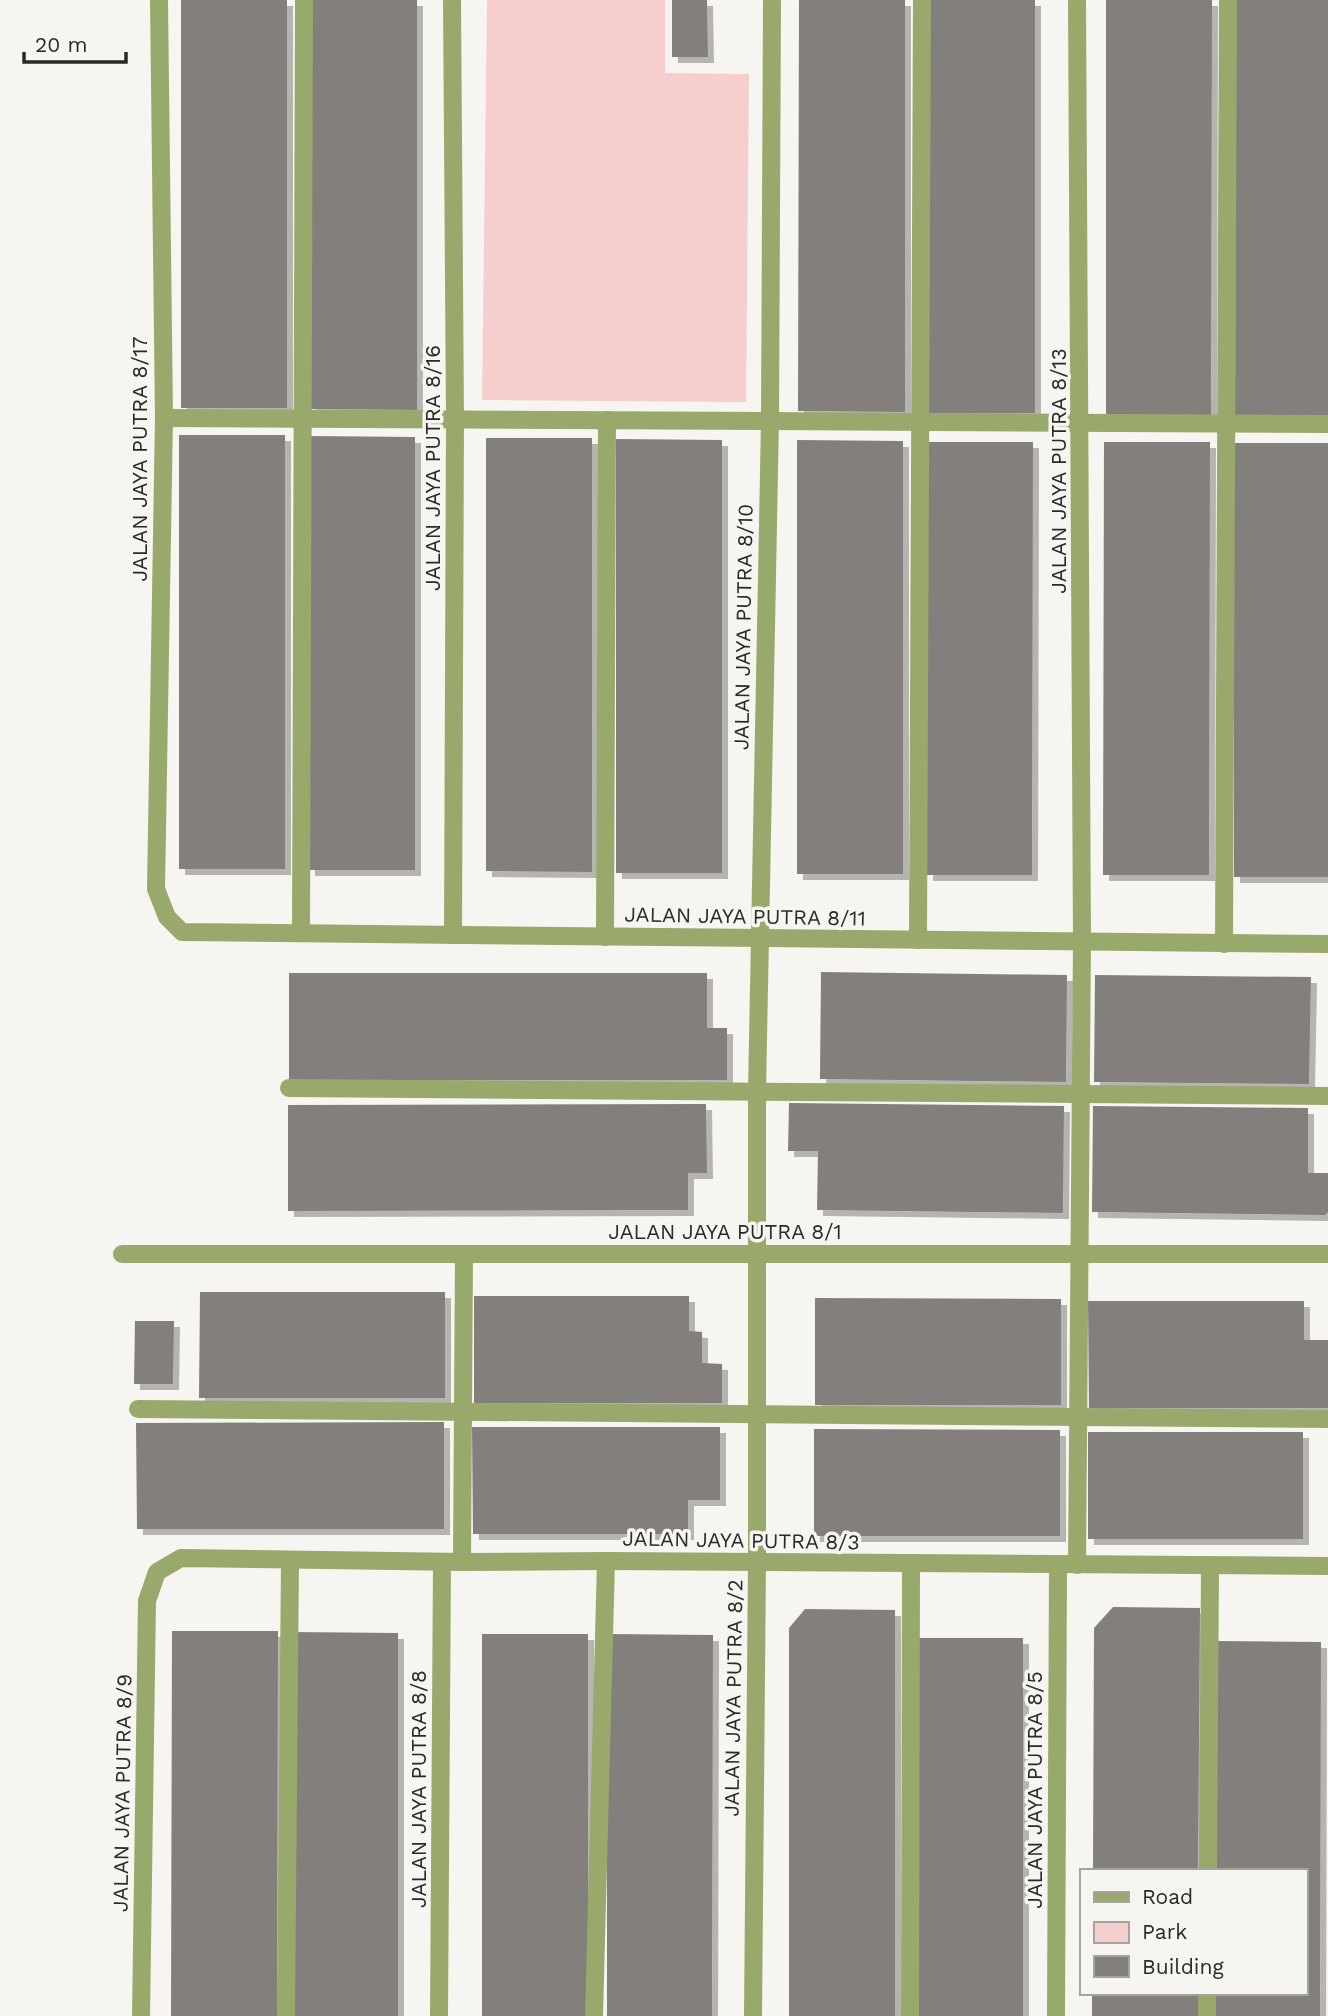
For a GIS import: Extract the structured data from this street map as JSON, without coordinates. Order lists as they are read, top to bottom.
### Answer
{
  "streets": {
    "street": [
      "JALAN JAYA PUTRA 8/17",
      "JALAN JAYA PUTRA 8/16",
      "JALAN JAYA PUTRA 8/13",
      "JALAN JAYA PUTRA 8/10",
      "JALAN JAYA PUTRA 8/11",
      "JALAN JAYA PUTRA 8/1",
      "JALAN JAYA PUTRA 8/3",
      "JALAN JAYA PUTRA 8/2",
      "JALAN JAYA PUTRA 8/8",
      "JALAN JAYA PUTRA 8/5",
      "JALAN JAYA PUTRA 8/9"
    ]
  },
  "crossings": [
    ["JALAN JAYA PUTRA 8/17", "JALAN JAYA PUTRA 8/11"],
    ["JALAN JAYA PUTRA 8/16", "JALAN JAYA PUTRA 8/11"],
    ["JALAN JAYA PUTRA 8/13", "JALAN JAYA PUTRA 8/11"],
    ["JALAN JAYA PUTRA 8/13", "JALAN JAYA PUTRA 8/1"],
    ["JALAN JAYA PUTRA 8/13", "JALAN JAYA PUTRA 8/3"],
    ["JALAN JAYA PUTRA 8/10", "JALAN JAYA PUTRA 8/11"],
    ["JALAN JAYA PUTRA 8/10", "JALAN JAYA PUTRA 8/1"],
    ["JALAN JAYA PUTRA 8/10", "JALAN JAYA PUTRA 8/2"],
    ["JALAN JAYA PUTRA 8/1", "JALAN JAYA PUTRA 8/2"],
    ["JALAN JAYA PUTRA 8/3", "JALAN JAYA PUTRA 8/2"],
    ["JALAN JAYA PUTRA 8/3", "JALAN JAYA PUTRA 8/8"],
    ["JALAN JAYA PUTRA 8/3", "JALAN JAYA PUTRA 8/5"],
    ["JALAN JAYA PUTRA 8/3", "JALAN JAYA PUTRA 8/9"]
  ],
  "legend": ["Road", "Park", "Building"],
  "scale_bar": "20 m"
}
